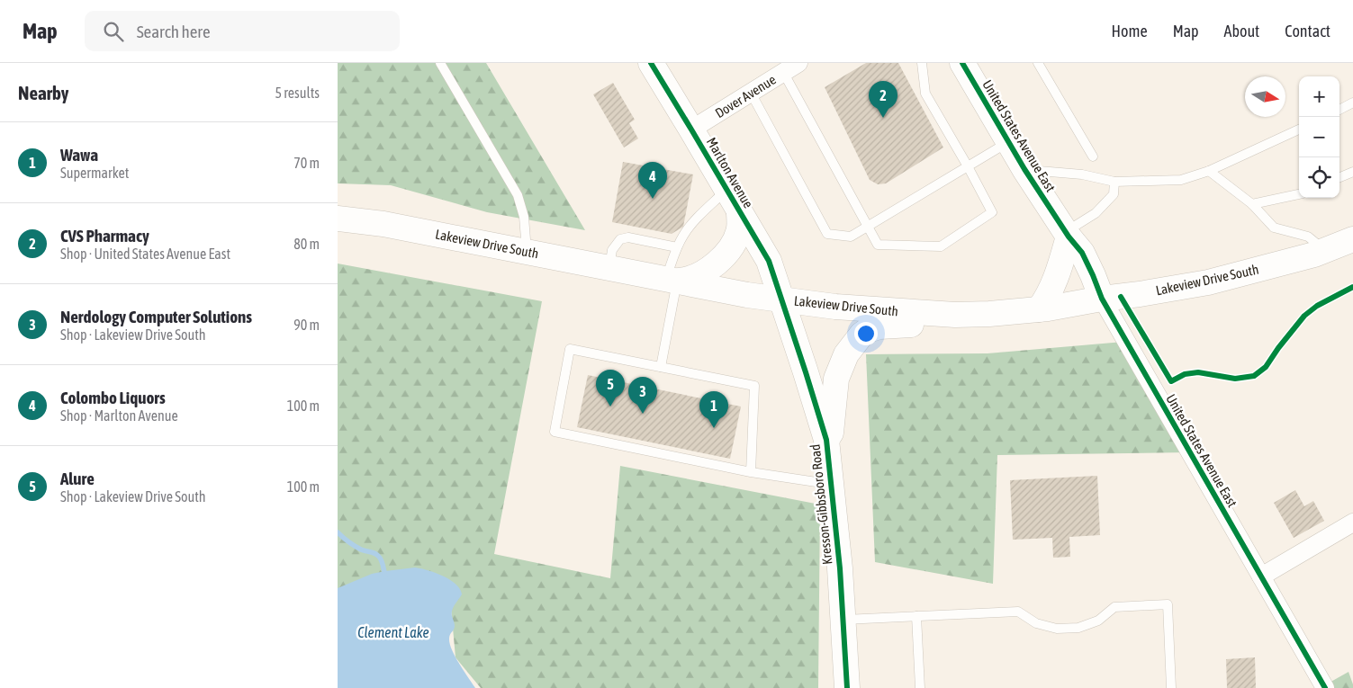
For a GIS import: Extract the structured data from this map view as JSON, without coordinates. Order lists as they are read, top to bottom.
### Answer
{
  "streets": {
    "main road": [
      "United States Avenue East",
      "Marlton Avenue",
      "Lakeview Drive South",
      "Kresson-Gibbsboro Road"
    ],
    "street": ["Dover Avenue"]
  },
  "crossings": [
    ["Dover Avenue", "Marlton Avenue"],
    ["United States Avenue East", "Lakeview Drive South"],
    ["Marlton Avenue", "Lakeview Drive South"],
    ["Marlton Avenue", "Kresson-Gibbsboro Road"],
    ["Lakeview Drive South", "Kresson-Gibbsboro Road"]
  ],
  "water": ["Clement Lake"],
  "north": "right",
  "page": {
    "header": "Map",
    "search": "Search here",
    "nav": [
      "Home",
      "Map",
      "About",
      "Contact"
    ],
    "heading": ["Nearby", "5 results"],
    "map_buttons": ["+", "−"],
    "pins": [
      "2",
      "4",
      "5",
      "3",
      "1"
    ],
    "list": [
      {
        "mark": "1",
        "name": "Wawa",
        "note": "Supermarket",
        "value": "70 m"
      },
      {
        "mark": "2",
        "name": "CVS Pharmacy",
        "note": "Shop · United States Avenue East",
        "value": "80 m"
      },
      {
        "mark": "3",
        "name": "Nerdology Computer Solutions",
        "note": "Shop · Lakeview Drive South",
        "value": "90 m"
      },
      {
        "mark": "4",
        "name": "Colombo Liquors",
        "note": "Shop · Marlton Avenue",
        "value": "100 m"
      },
      {
        "mark": "5",
        "name": "Alure",
        "note": "Shop · Lakeview Drive South",
        "value": "100 m"
      }
    ]
  }
}
